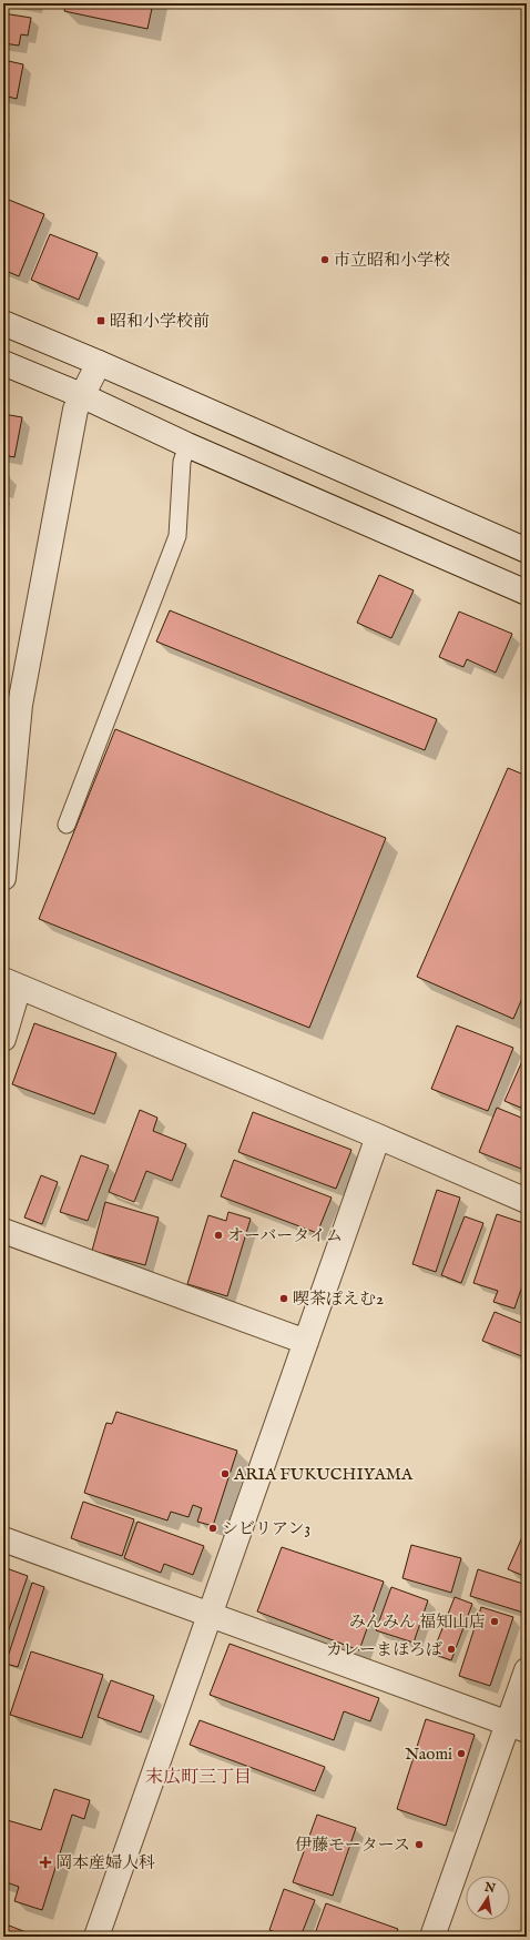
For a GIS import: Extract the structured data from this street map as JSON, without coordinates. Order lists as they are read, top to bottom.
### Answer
{
  "districts": ["末広町三丁目"],
  "places": {
    "other": [
      "市立昭和小学校",
      "オーバータイム",
      "喫茶ぽえむ2",
      "ARIA FUKUCHIYAMA",
      "シビリアン3",
      "みんみん 福知山店",
      "カレーまほろば",
      "Naomi",
      "伊藤モータース"
    ],
    "transit": ["昭和小学校前"],
    "health": ["岡本産婦人科"]
  },
  "north": "top"
}
